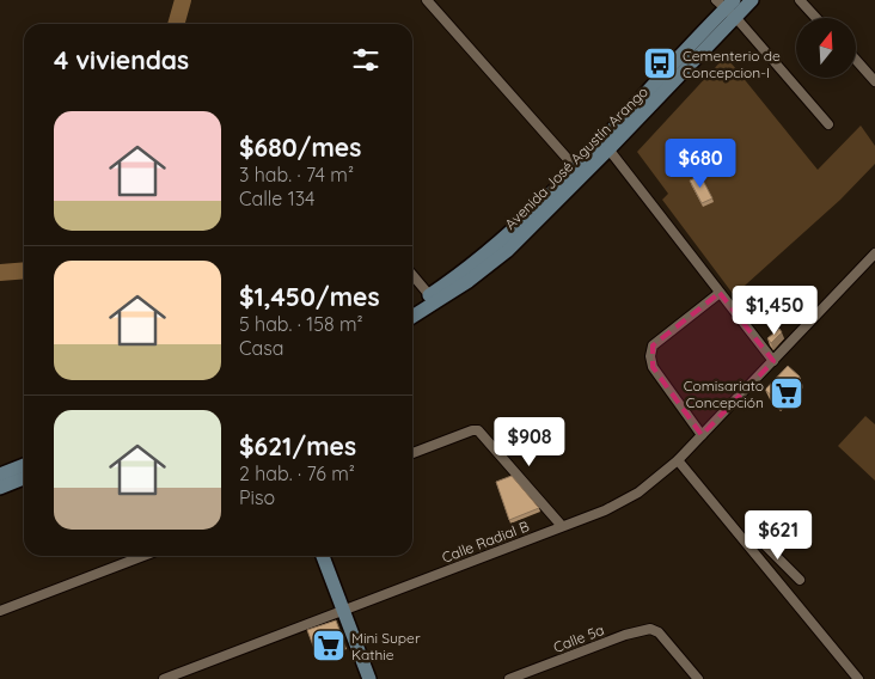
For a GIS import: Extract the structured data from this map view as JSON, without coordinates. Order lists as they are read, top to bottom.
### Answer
{
  "streets": {
    "main road": ["Avenida José Agustín Arango"],
    "street": ["Calle Radial B", "Calle 5a"]
  },
  "places": {
    "bus stop": ["Cementerio de Concepcion-I"],
    "supermarket": ["Comisariato Concepción", "Mini Super Kathie"]
  },
  "north": "top",
  "page": {
    "heading": "4 viviendas",
    "list": [
      {
        "name": "$680/mes",
        "note": "3 hab. · 74 m² · Calle 134"
      },
      {
        "name": "$1,450/mes",
        "note": "5 hab. · 158 m² · Casa"
      },
      {
        "name": "$621/mes",
        "note": "2 hab. · 76 m² · Piso"
      }
    ],
    "price": [
      "$680",
      "$1,450",
      "$908",
      "$621"
    ]
  }
}
